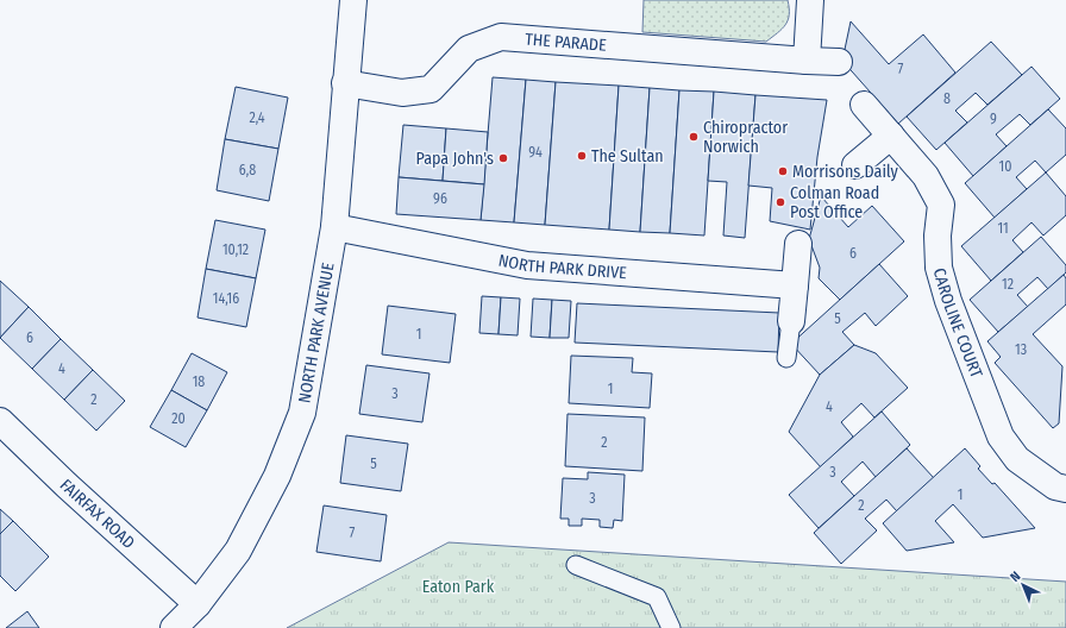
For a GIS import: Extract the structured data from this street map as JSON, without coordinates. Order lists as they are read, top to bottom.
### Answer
{
  "streets": {
    "street": [
      "THE PARADE",
      "NORTH PARK DRIVE",
      "CAROLINE COURT",
      "NORTH PARK AVENUE",
      "FAIRFAX ROAD"
    ]
  },
  "crossings": [
    ["THE PARADE", "NORTH PARK AVENUE"],
    ["NORTH PARK DRIVE", "NORTH PARK AVENUE"],
    ["NORTH PARK AVENUE", "FAIRFAX ROAD"]
  ],
  "parks": ["Eaton Park"],
  "places": [
    "Chiropractor Norwich",
    "The Sultan",
    "Papa John's",
    "Morrisons Daily",
    "Colman Road Post Office"
  ],
  "house_numbers": [
    "7",
    "8",
    "2,4",
    "9",
    "94",
    "10",
    "6,8",
    "96",
    "11",
    "10,12",
    "6",
    "12",
    "14,16",
    "5",
    "1",
    "6",
    "13",
    "4",
    "18",
    "1",
    "3",
    "2",
    "4",
    "20",
    "2",
    "5",
    "3",
    "1",
    "3",
    "2",
    "7"
  ],
  "north": "top left"
}
